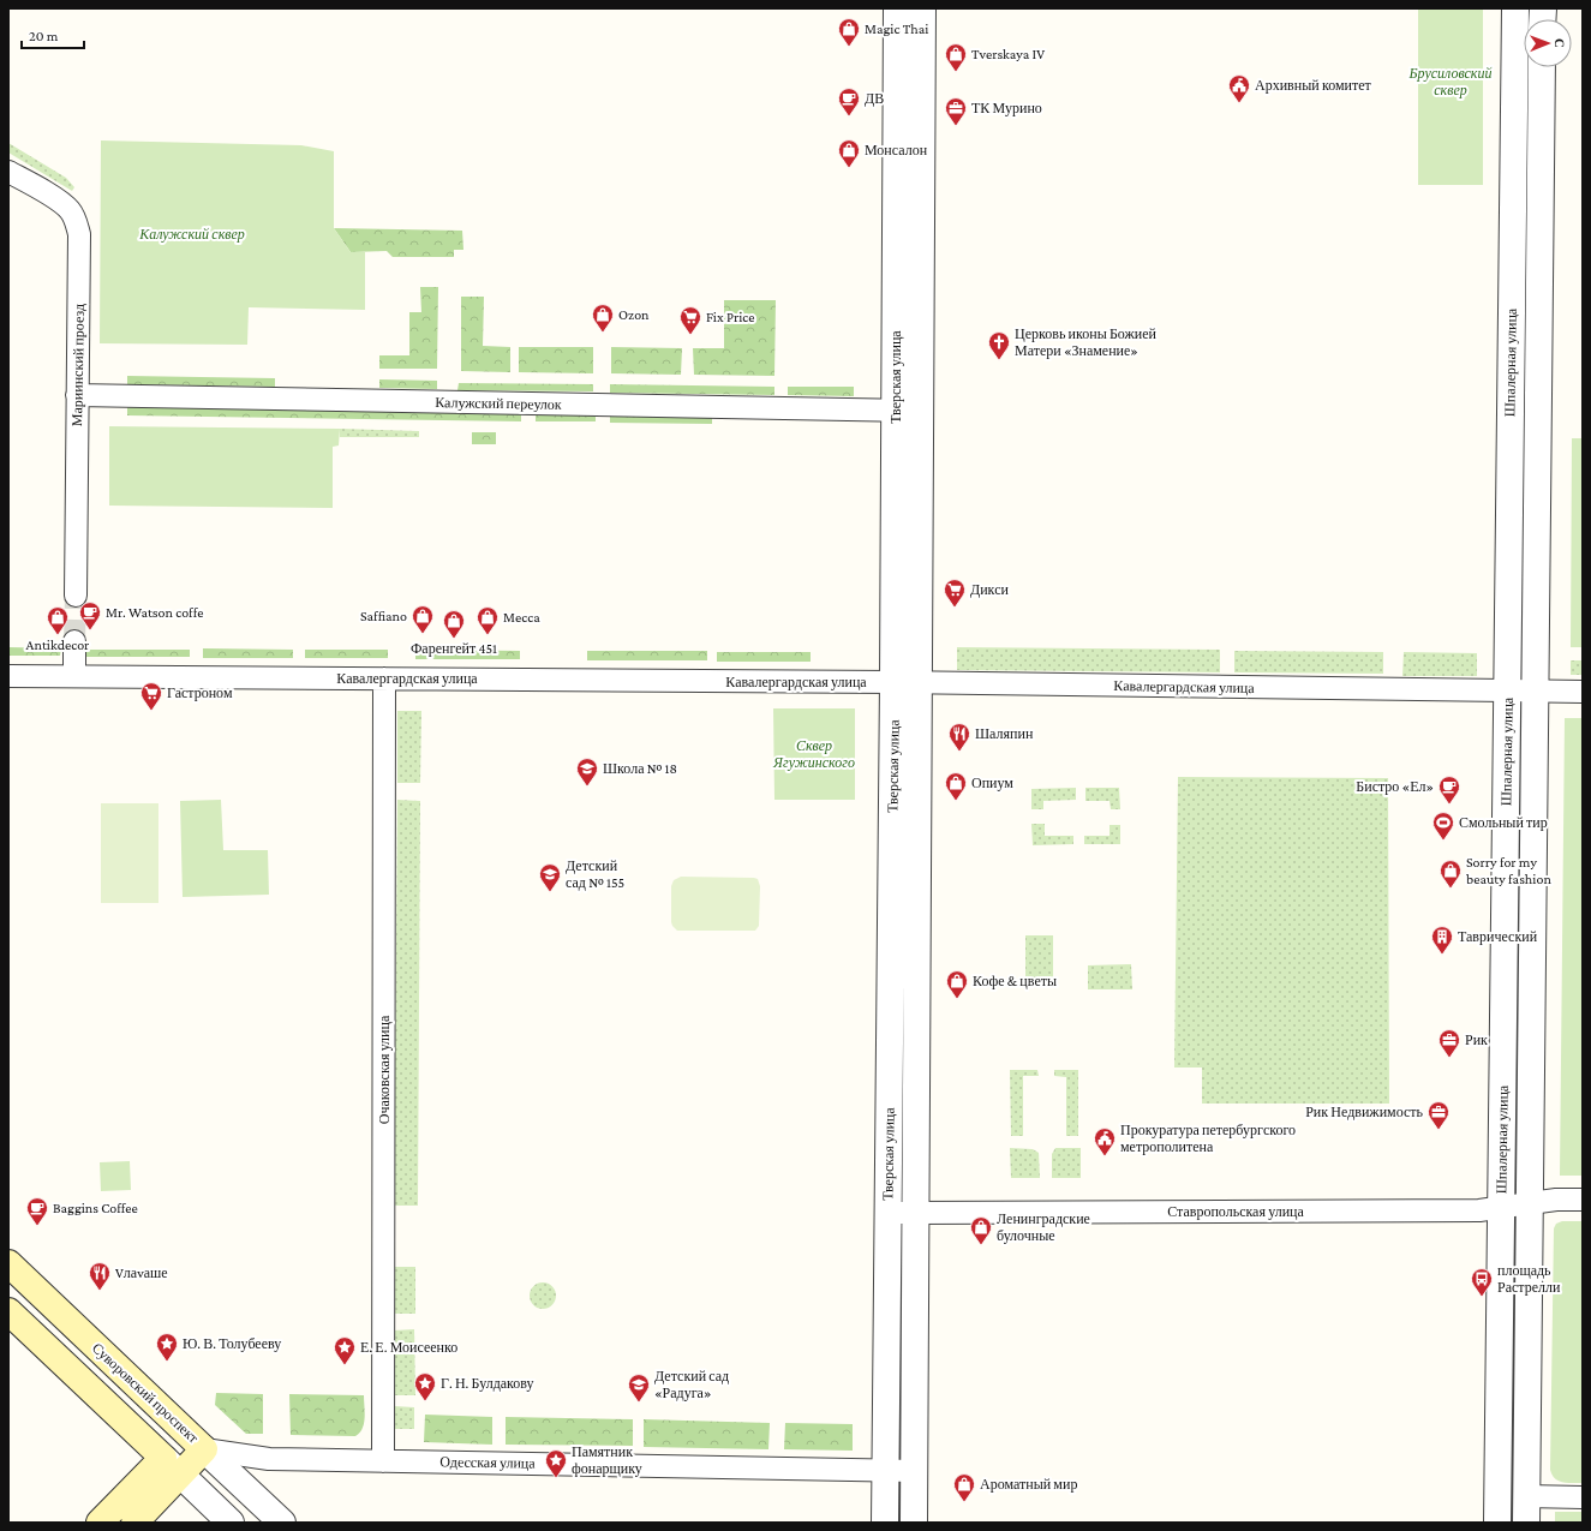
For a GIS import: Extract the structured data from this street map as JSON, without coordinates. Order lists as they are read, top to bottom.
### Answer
{
  "streets": {
    "main road": ["Суворовский проспект"],
    "street": [
      "Шпалерная улица",
      "Мариинский проезд",
      "Тверская улица",
      "Калужский переулок",
      "Кавалергардская улица",
      "Очаковская улица",
      "Ставропольская улица",
      "Одесская улица"
    ]
  },
  "crossings": [
    ["Шпалерная улица", "Кавалергардская улица"],
    ["Шпалерная улица", "Ставропольская улица"],
    ["Мариинский проезд", "Калужский переулок"],
    ["Тверская улица", "Калужский переулок"],
    ["Тверская улица", "Кавалергардская улица"],
    ["Тверская улица", "Ставропольская улица"],
    ["Тверская улица", "Одесская улица"],
    ["Кавалергардская улица", "Очаковская улица"],
    ["Очаковская улица", "Одесская улица"],
    ["Суворовский проспект", "Одесская улица"]
  ],
  "parks": ["Брусиловский сквер", "Калужский сквер", "Сквер Ягужинского"],
  "places": {
    "shop": [
      "Magic Thai",
      "Tverskaya IV",
      "Монсалон",
      "Ozon",
      "Saffiano",
      "Antikdecor",
      "Mecca",
      "Фаренгейт 451",
      "Опиум",
      "Sorry for my beauty fashion",
      "Кофе & цветы",
      "Ленинградские булочные",
      "Ароматный мир"
    ],
    "public building": ["Архивный комитет", "Прокуратура петербургского метрополитена"],
    "cafe": [
      "ДВ",
      "Mr. Watson coffe",
      "Бистро «Ел»",
      "Baggins Coffee"
    ],
    "office": ["ТК Мурино", "Рик", "Рик Недвижимость"],
    "supermarket": ["Fix Price", "Дикси", "Гастроном"],
    "church": ["Церковь иконы Божией Матери «Знамение»"],
    "restaurant": ["Шаляпин", "Vлаvаше"],
    "school or university": ["Школа № 18", "Детский сад № 155", "Детский сад «Радуга»"],
    "sports": ["Смольный тир"],
    "building": ["Таврический"],
    "bus stop": ["площадь Растрелли"],
    "place": [
      "Ю. В. Толубееву",
      "Е. Е. Моисеенко",
      "Г. Н. Булдакову",
      "Памятник фонарщику"
    ]
  },
  "scale_bar": "20 m",
  "north": "right"
}
